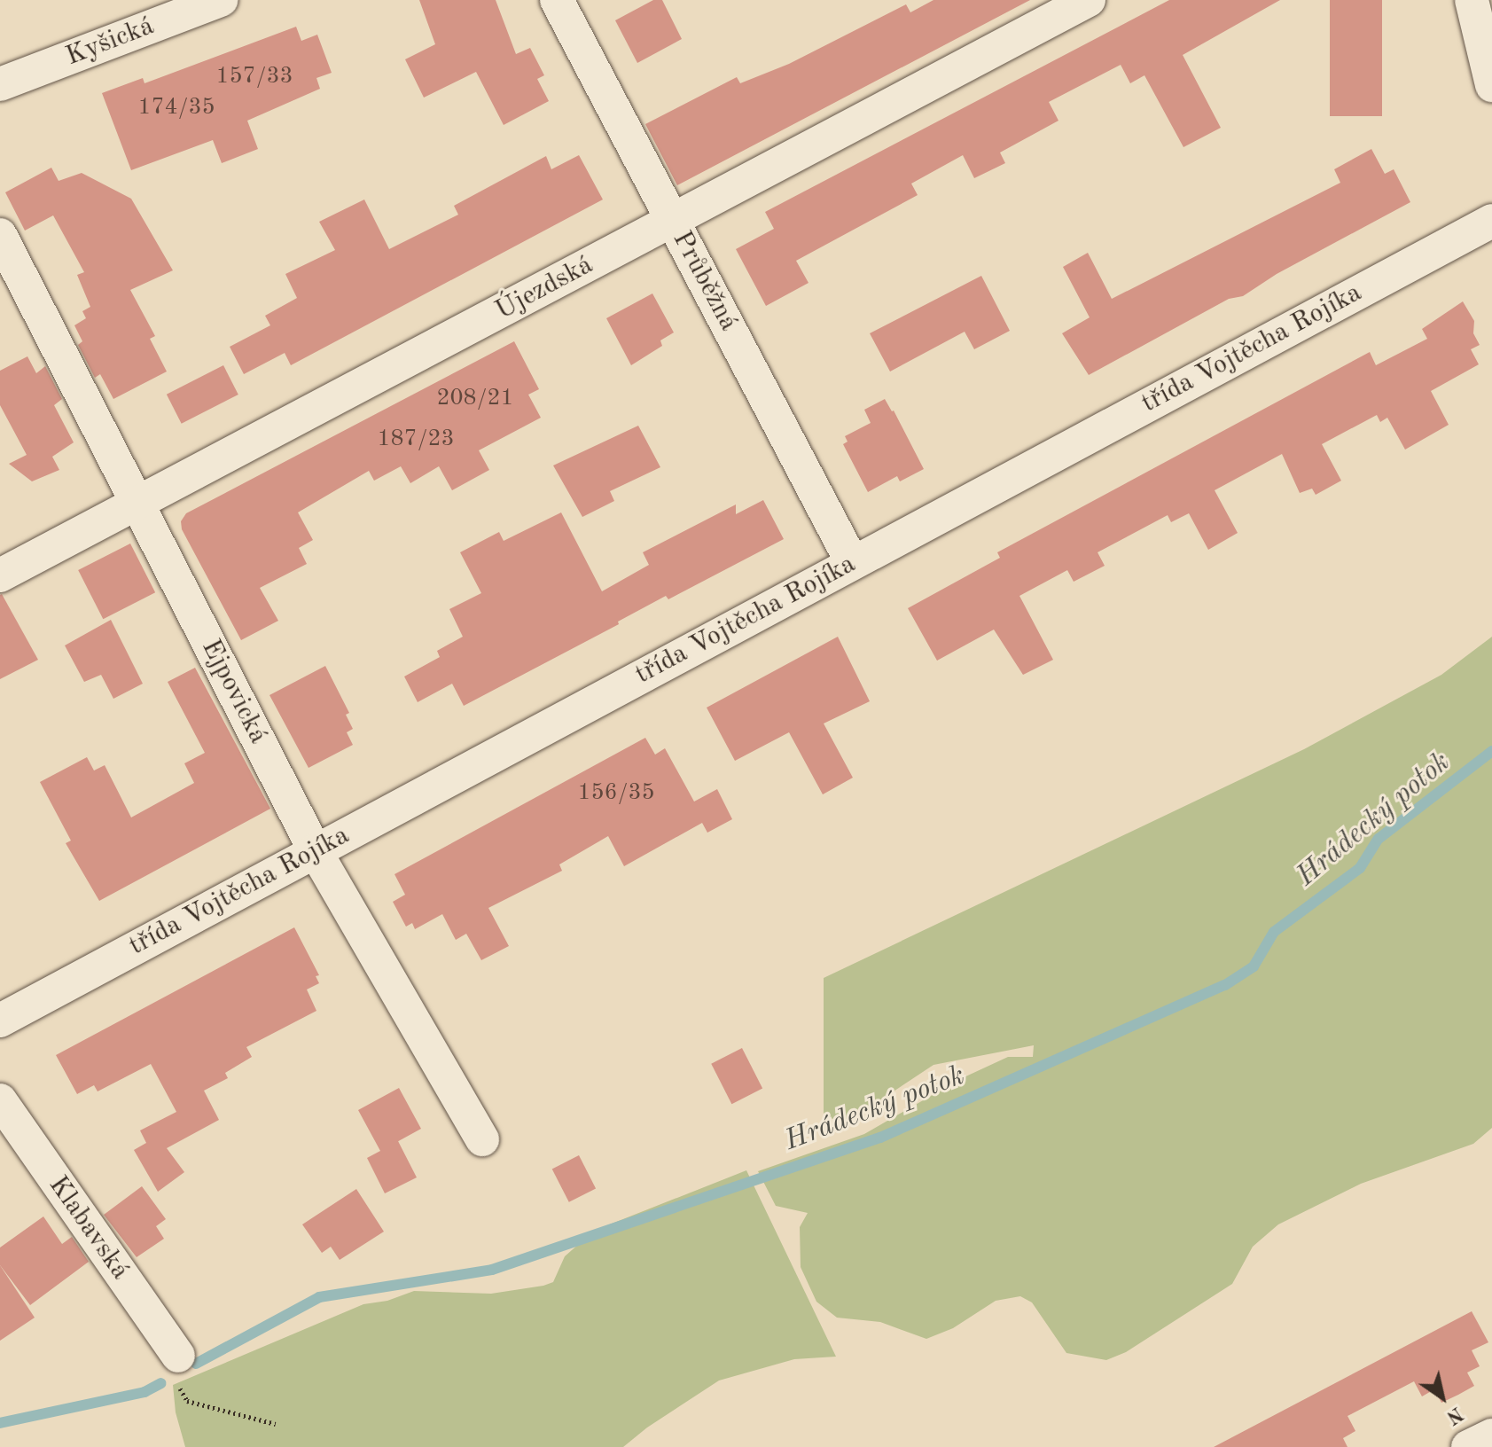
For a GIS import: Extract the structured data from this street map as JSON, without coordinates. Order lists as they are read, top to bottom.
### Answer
{
  "streets": {
    "street": [
      "Kyšická",
      "Průběžná",
      "Újezdská",
      "třída Vojtěcha Rojíka",
      "Ejpovická",
      "Klabavská"
    ]
  },
  "crossings": [
    ["Průběžná", "Újezdská"],
    ["Průběžná", "třída Vojtěcha Rojíka"],
    ["Újezdská", "Ejpovická"],
    ["třída Vojtěcha Rojíka", "Ejpovická"]
  ],
  "water": ["Hrádecký potok"],
  "house_numbers": [
    "157/33",
    "174/35",
    "208/21",
    "187/23",
    "156/35"
  ],
  "north": "bottom right"
}
